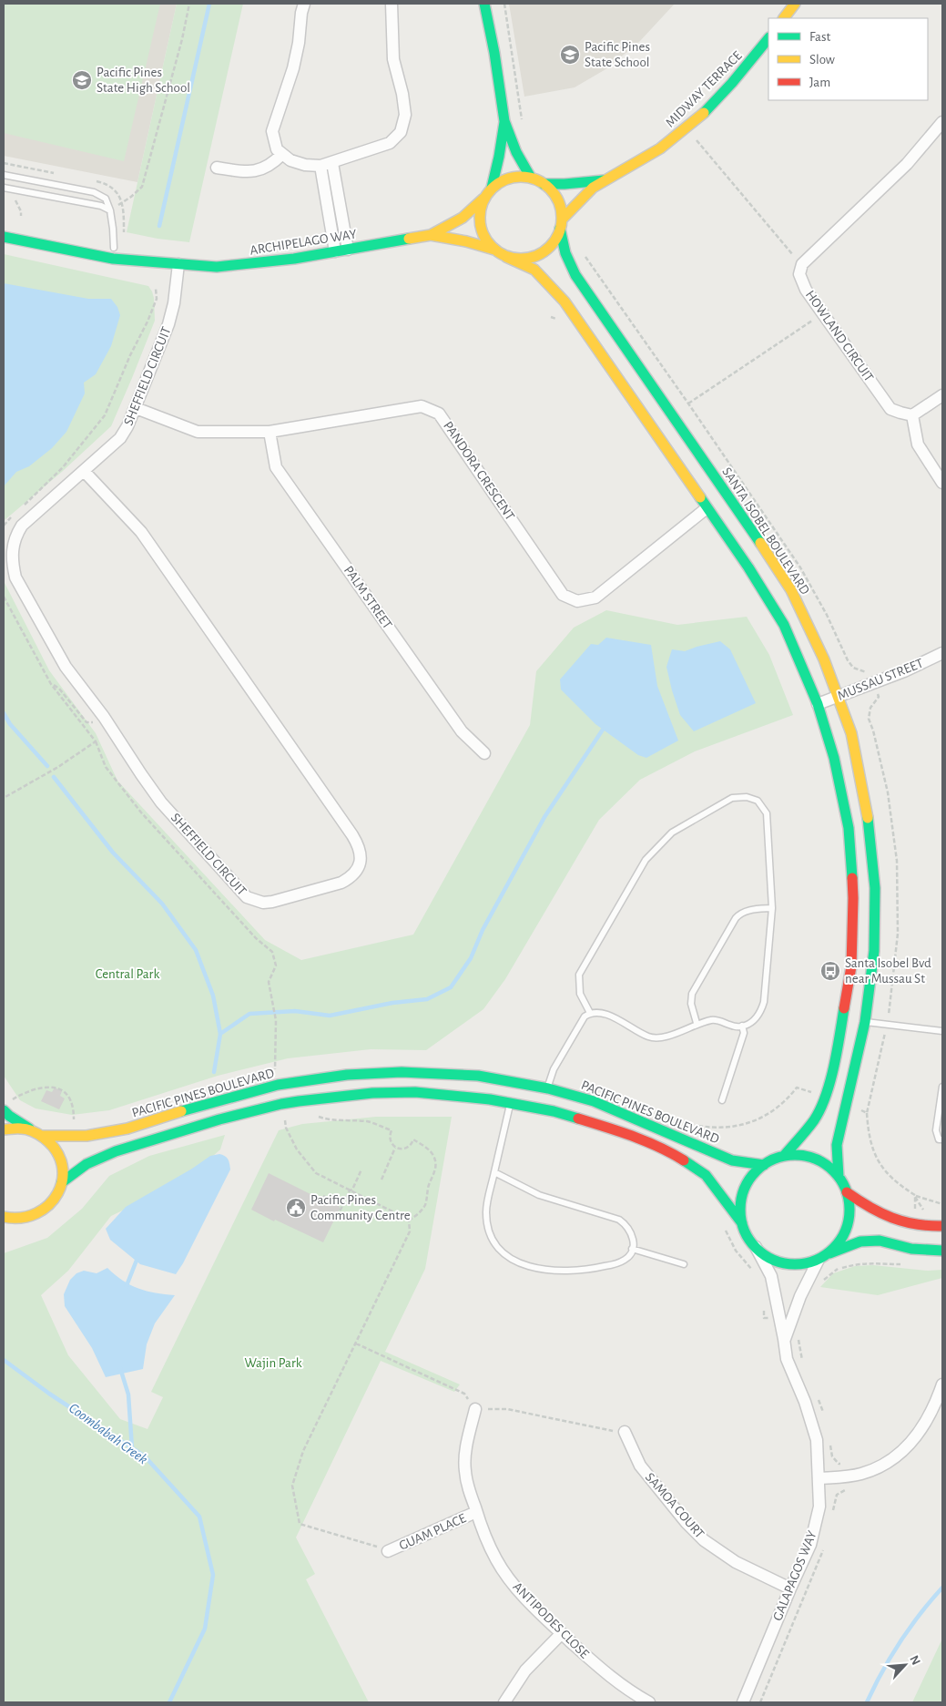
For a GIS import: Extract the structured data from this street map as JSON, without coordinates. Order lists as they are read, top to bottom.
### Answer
{
  "streets": {
    "street": [
      "MIDWAY TERRACE",
      "ARCHIPELAGO WAY",
      "HOWLAND CIRCUIT",
      "SHEFFIELD CIRCUIT",
      "PANDORA CRESCENT",
      "SANTA ISOBEL BOULEVARD",
      "PALM STREET",
      "MUSSAU STREET",
      "PACIFIC PINES BOULEVARD",
      "SAMOA COURT",
      "GUAM PLACE",
      "GALAPAGOS WAY",
      "ANTIPODES CLOSE"
    ]
  },
  "crossings": [
    ["MIDWAY TERRACE", "ARCHIPELAGO WAY"],
    ["MIDWAY TERRACE", "SANTA ISOBEL BOULEVARD"],
    ["ARCHIPELAGO WAY", "SHEFFIELD CIRCUIT"],
    ["ARCHIPELAGO WAY", "SANTA ISOBEL BOULEVARD"],
    ["SHEFFIELD CIRCUIT", "PANDORA CRESCENT"],
    ["PANDORA CRESCENT", "PALM STREET"],
    ["SANTA ISOBEL BOULEVARD", "MUSSAU STREET"],
    ["SANTA ISOBEL BOULEVARD", "PACIFIC PINES BOULEVARD"],
    ["SANTA ISOBEL BOULEVARD", "GALAPAGOS WAY"],
    ["PACIFIC PINES BOULEVARD", "GALAPAGOS WAY"],
    ["SAMOA COURT", "GALAPAGOS WAY"],
    ["GUAM PLACE", "ANTIPODES CLOSE"]
  ],
  "water": ["Coombabah Creek"],
  "parks": ["Central Park", "Wajin Park"],
  "places": {
    "school or university": ["Pacific Pines State School", "Pacific Pines State High School"],
    "bus stop": ["Santa Isobel Bvd near Mussau St"],
    "public building": ["Pacific Pines Community Centre"]
  },
  "legend": ["Fast", "Slow", "Jam"],
  "north": "top right"
}
